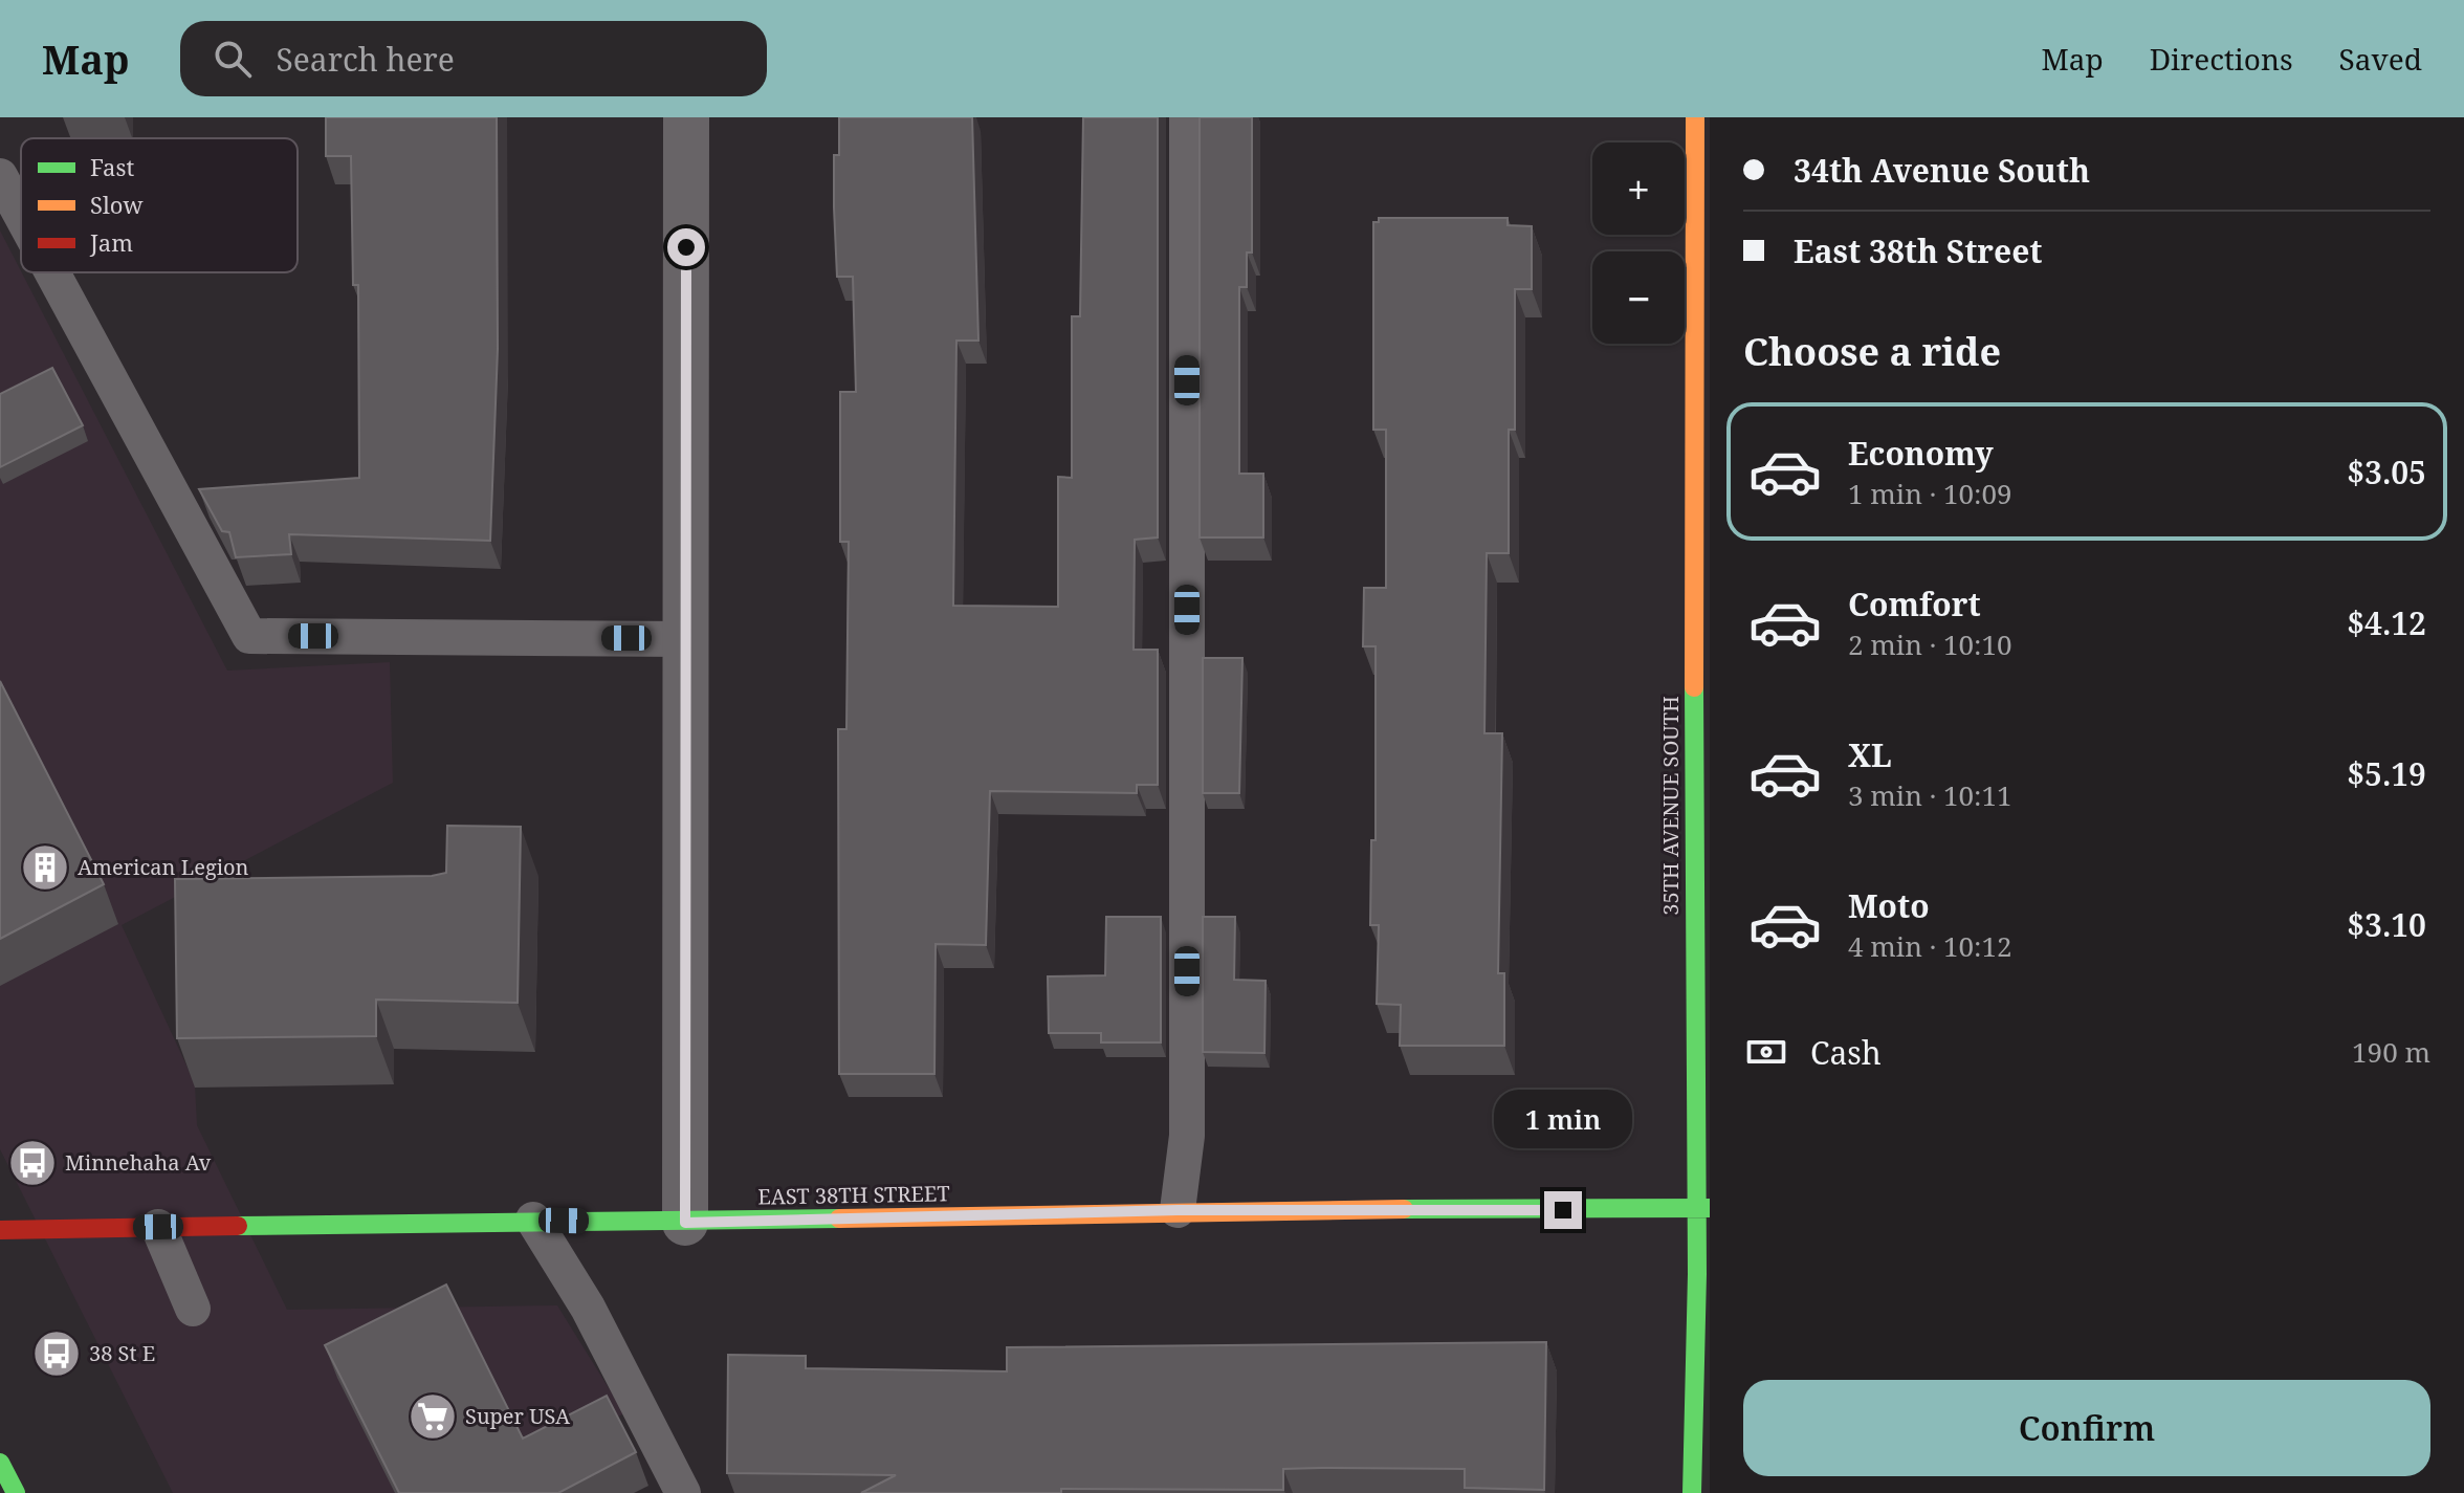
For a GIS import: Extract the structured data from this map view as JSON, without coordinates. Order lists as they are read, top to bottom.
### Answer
{
  "streets": {
    "street": ["35TH AVENUE SOUTH", "EAST 38TH STREET"]
  },
  "crossings": [
    ["35TH AVENUE SOUTH", "EAST 38TH STREET"]
  ],
  "places": {
    "building": ["American Legion"],
    "bus stop": ["Minnehaha Av", "38 St E"],
    "supermarket": ["Super USA"]
  },
  "legend": ["Fast", "Slow", "Jam"],
  "page": {
    "header": "Map",
    "search": "Search here",
    "nav": ["Map", "Directions", "Saved"],
    "banner": ["34th Avenue South", "East 38th Street"],
    "map_buttons": ["+", "−"],
    "heading": "Choose a ride",
    "list": [
      {
        "name": "Economy",
        "note": "1 min · 10:09",
        "value": "$3.05"
      },
      {
        "name": "Comfort",
        "note": "2 min · 10:10",
        "value": "$4.12"
      },
      {
        "name": "XL",
        "note": "3 min · 10:11",
        "value": "$5.19"
      },
      {
        "name": "Moto",
        "note": "4 min · 10:12",
        "value": "$3.10"
      }
    ],
    "pay": ["Cash", "190 m"],
    "bubble": "1 min",
    "buttons": "Confirm"
  }
}
